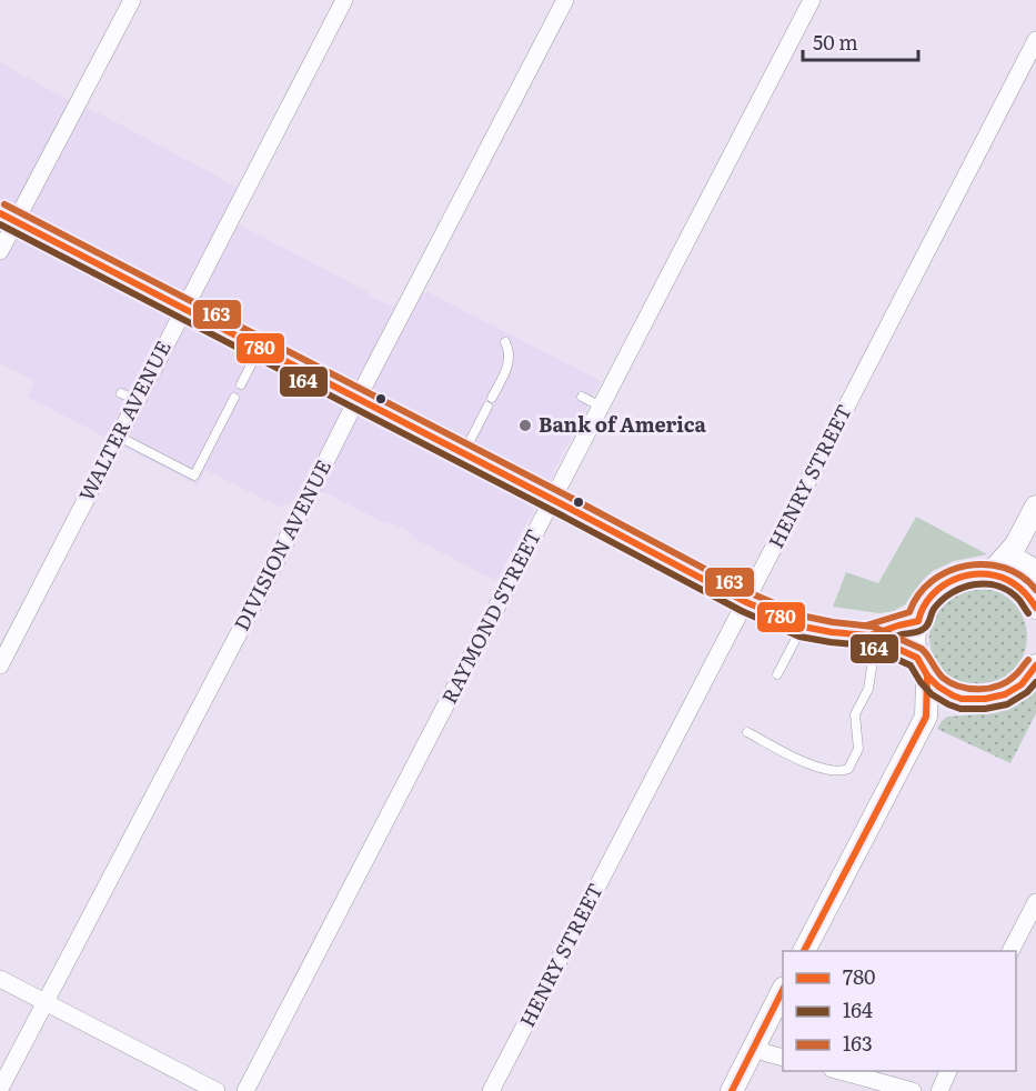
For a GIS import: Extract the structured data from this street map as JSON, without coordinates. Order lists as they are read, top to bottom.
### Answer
{
  "streets": {
    "street": [
      "WALTER AVENUE",
      "HENRY STREET",
      "DIVISION AVENUE",
      "RAYMOND STREET"
    ]
  },
  "places": ["Bank of America"],
  "lines": ["transit line 163", "transit line 780", "transit line 164"],
  "legend": ["780", "164", "163"],
  "scale_bar": "50 m"
}
